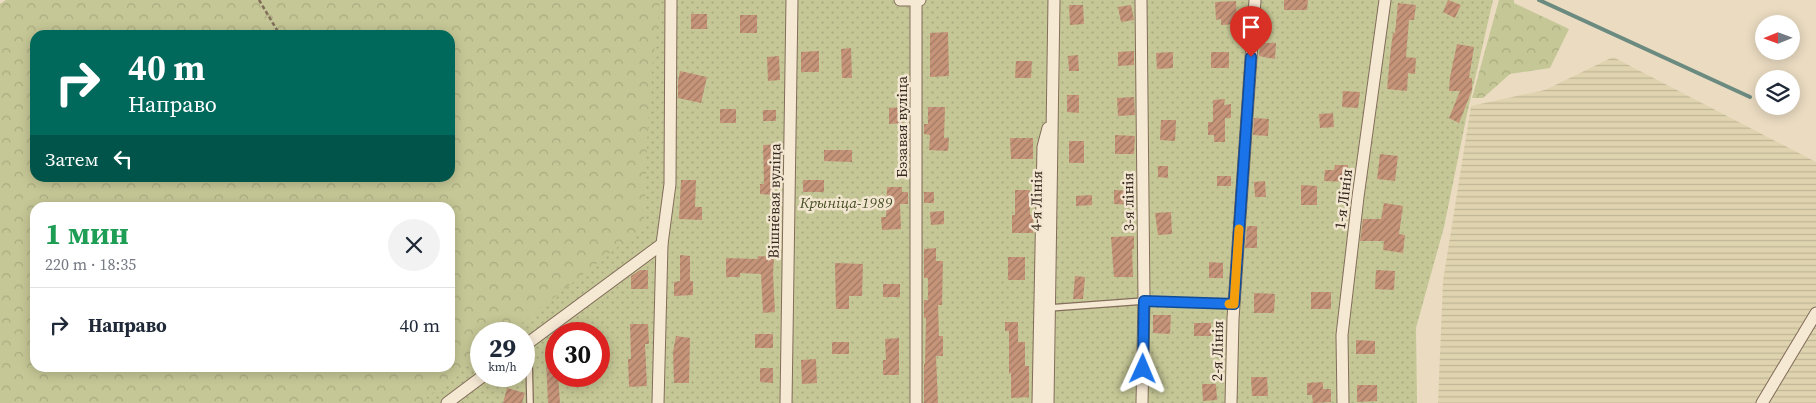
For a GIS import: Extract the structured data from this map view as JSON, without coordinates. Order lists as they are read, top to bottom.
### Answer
{
  "streets": {
    "street": [
      "Бэзавая вуліца",
      "1-я Лінія",
      "Вішнёвая вуліца",
      "4-я Лінія",
      "3-я лінія",
      "2-я Лінія"
    ]
  },
  "parks": ["Крыніца-1989"],
  "north": "left",
  "page": {
    "turn": ["40 m", "Направо"],
    "then": "Затем",
    "heading": ["1 мин", "220 m · 18:35"],
    "list": [
      {
        "name": "Направо",
        "value": "40 m"
      }
    ],
    "speed": "29 km/h",
    "limit": "30"
  }
}
